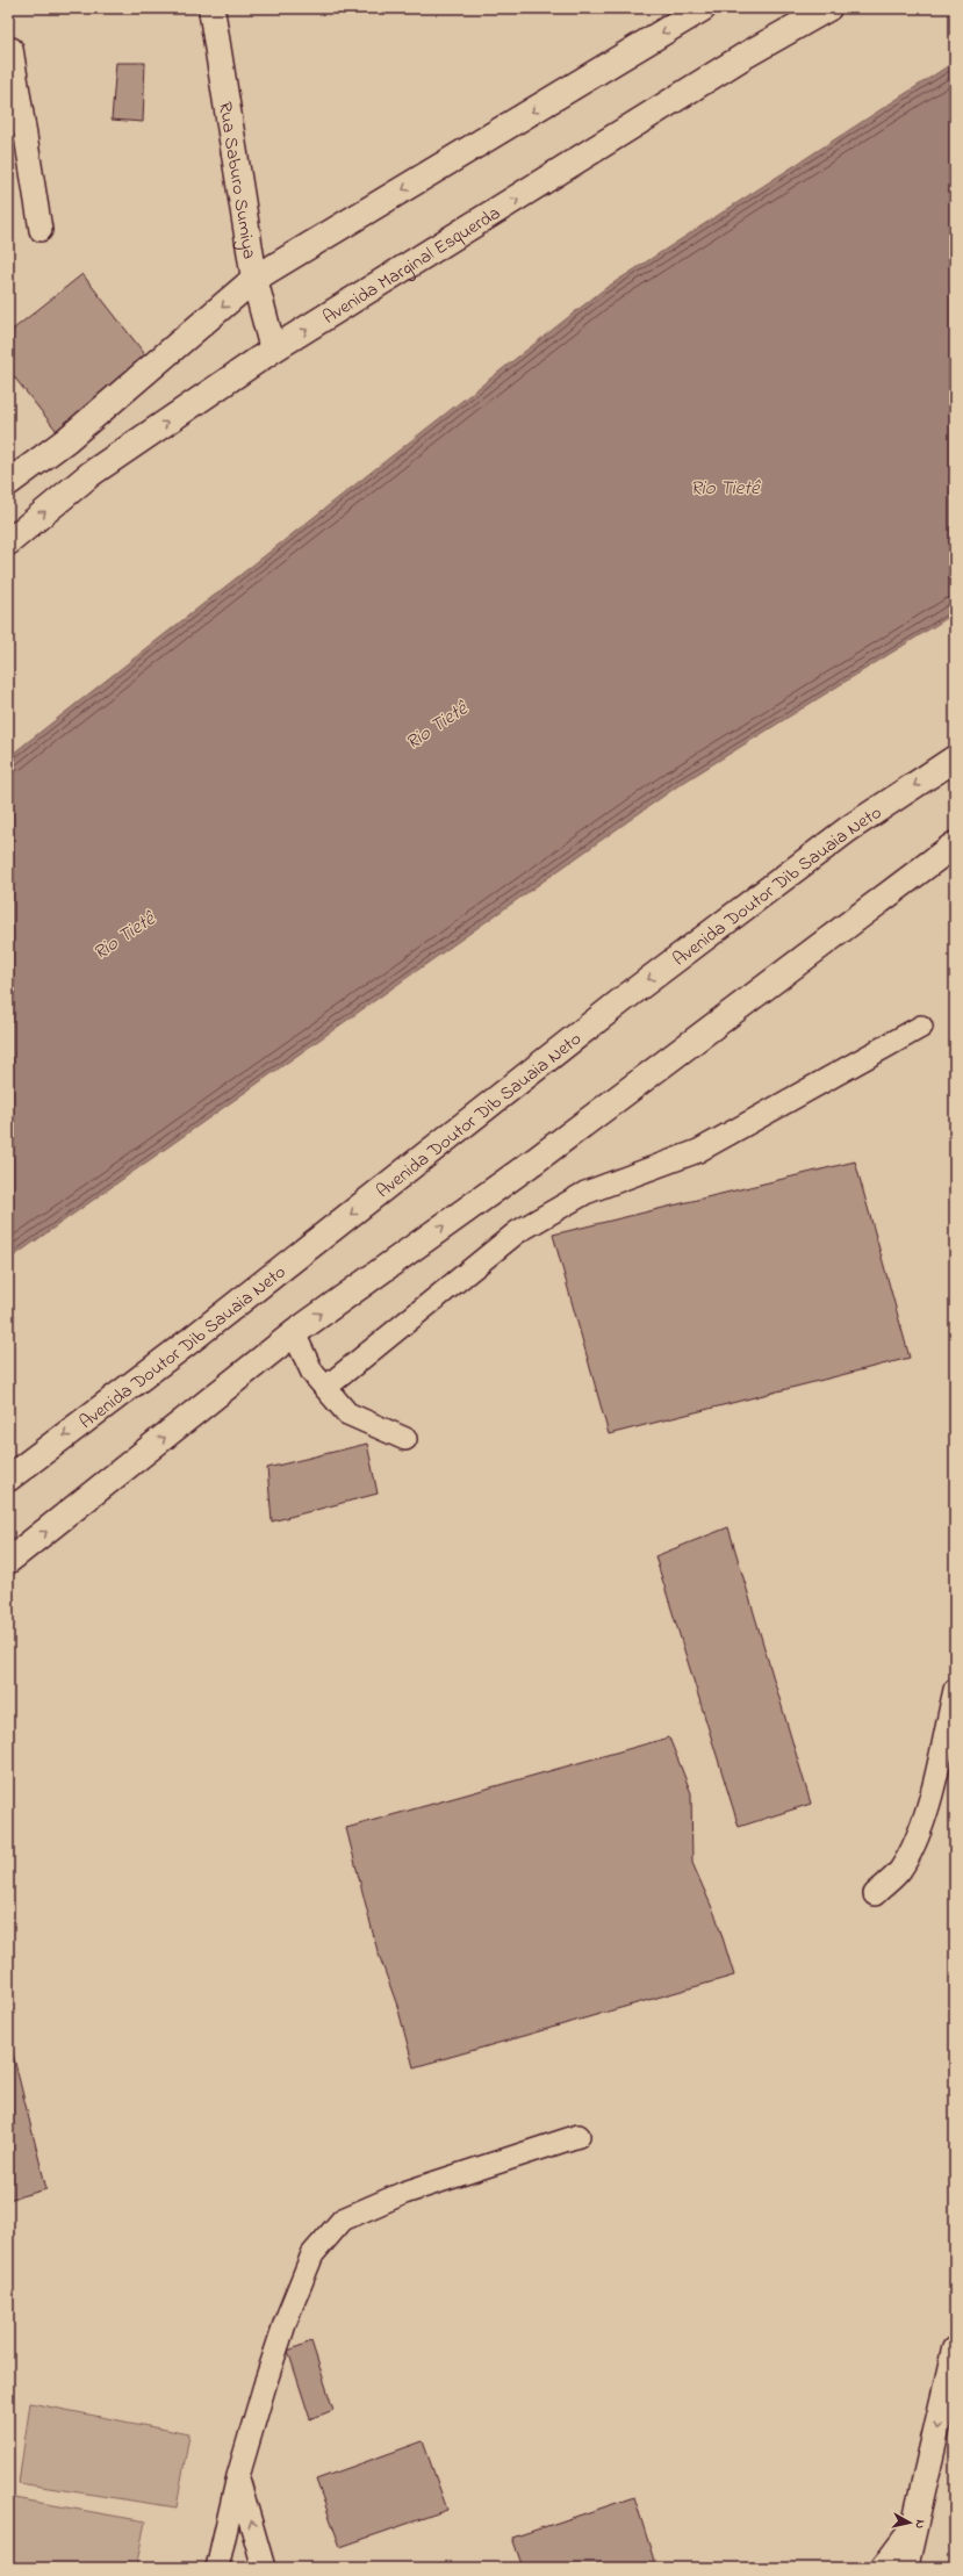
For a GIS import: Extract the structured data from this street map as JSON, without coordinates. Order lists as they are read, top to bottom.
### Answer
{
  "streets": {
    "main road": ["Rua Saburo Sumiya", "Avenida Marginal Esquerda", "Avenida Doutor Dib Sauaia Neto"]
  },
  "crossings": [
    ["Rua Saburo Sumiya", "Avenida Marginal Esquerda"]
  ],
  "water": ["Rio Tietê"],
  "north": "right"
}
